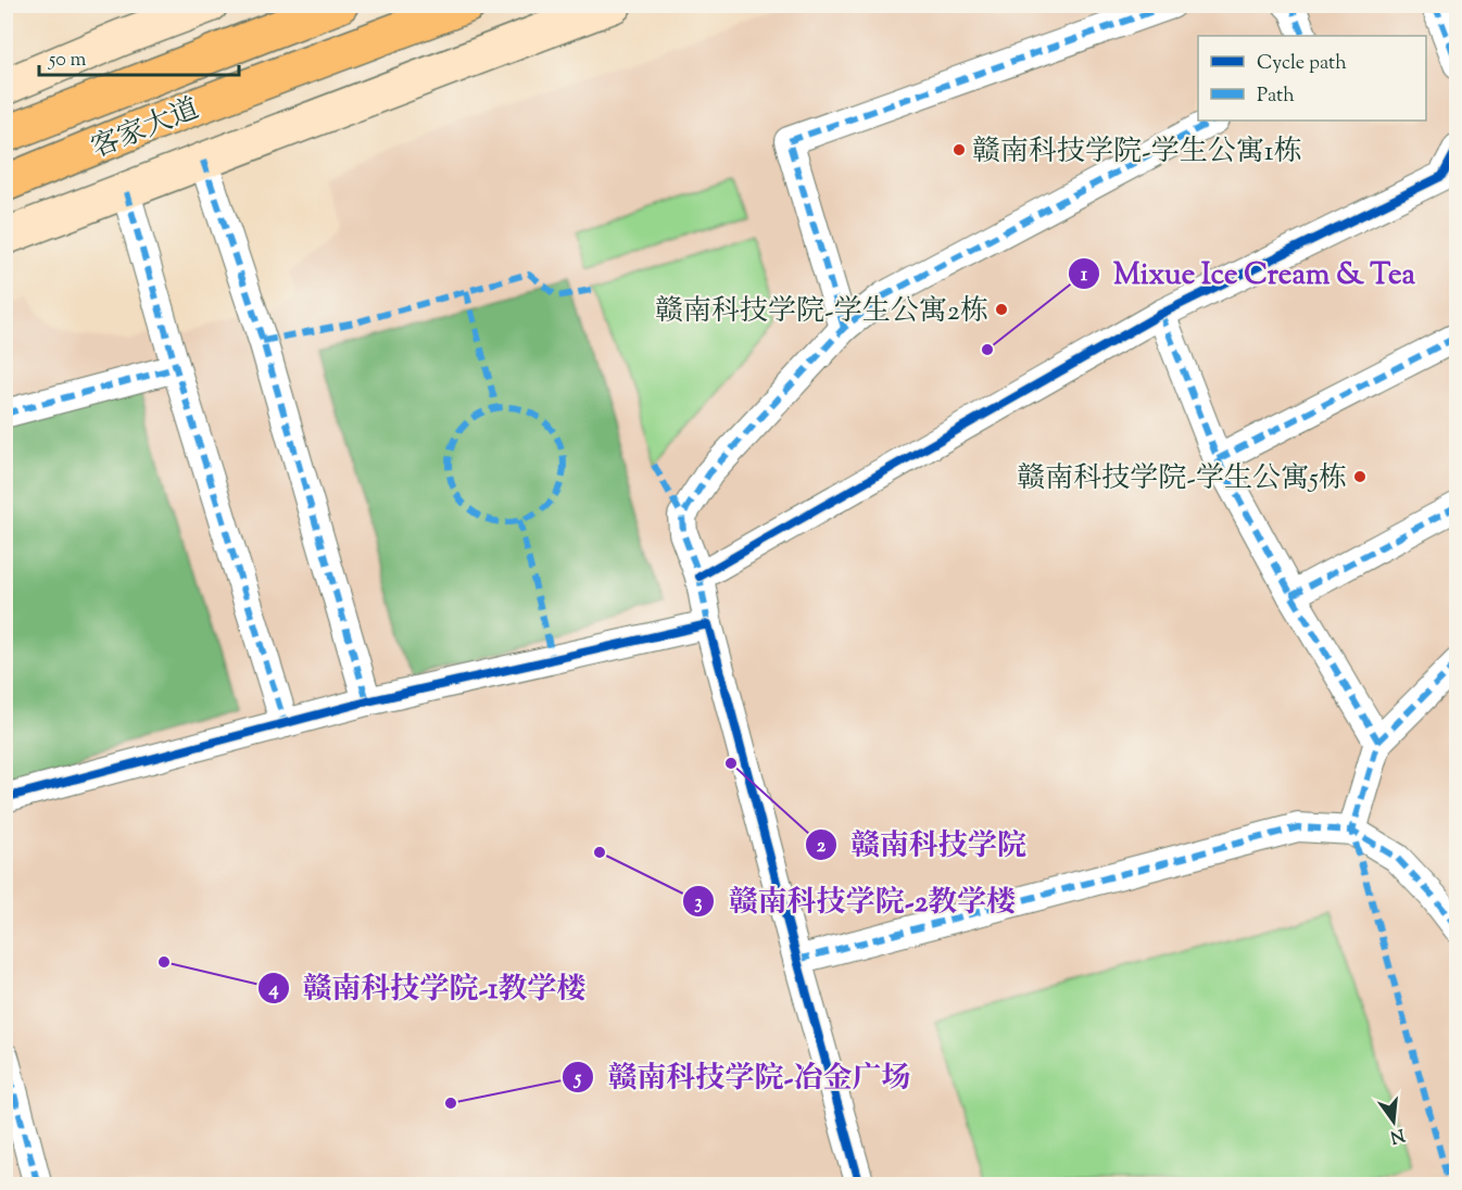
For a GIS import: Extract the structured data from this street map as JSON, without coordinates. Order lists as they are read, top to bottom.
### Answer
{
  "streets": {
    "main road": ["客家大道"]
  },
  "places": [
    "赣南科技学院-学生公寓1栋",
    "赣南科技学院-学生公寓2栋",
    "Mixue Ice Cream & Tea",
    "赣南科技学院-学生公寓5栋",
    "赣南科技学院",
    "赣南科技学院-2教学楼",
    "赣南科技学院-1教学楼",
    "赣南科技学院-冶金广场"
  ],
  "legend": ["Cycle path", "Path"],
  "scale_bar": "50 m",
  "north": "bottom"
}
